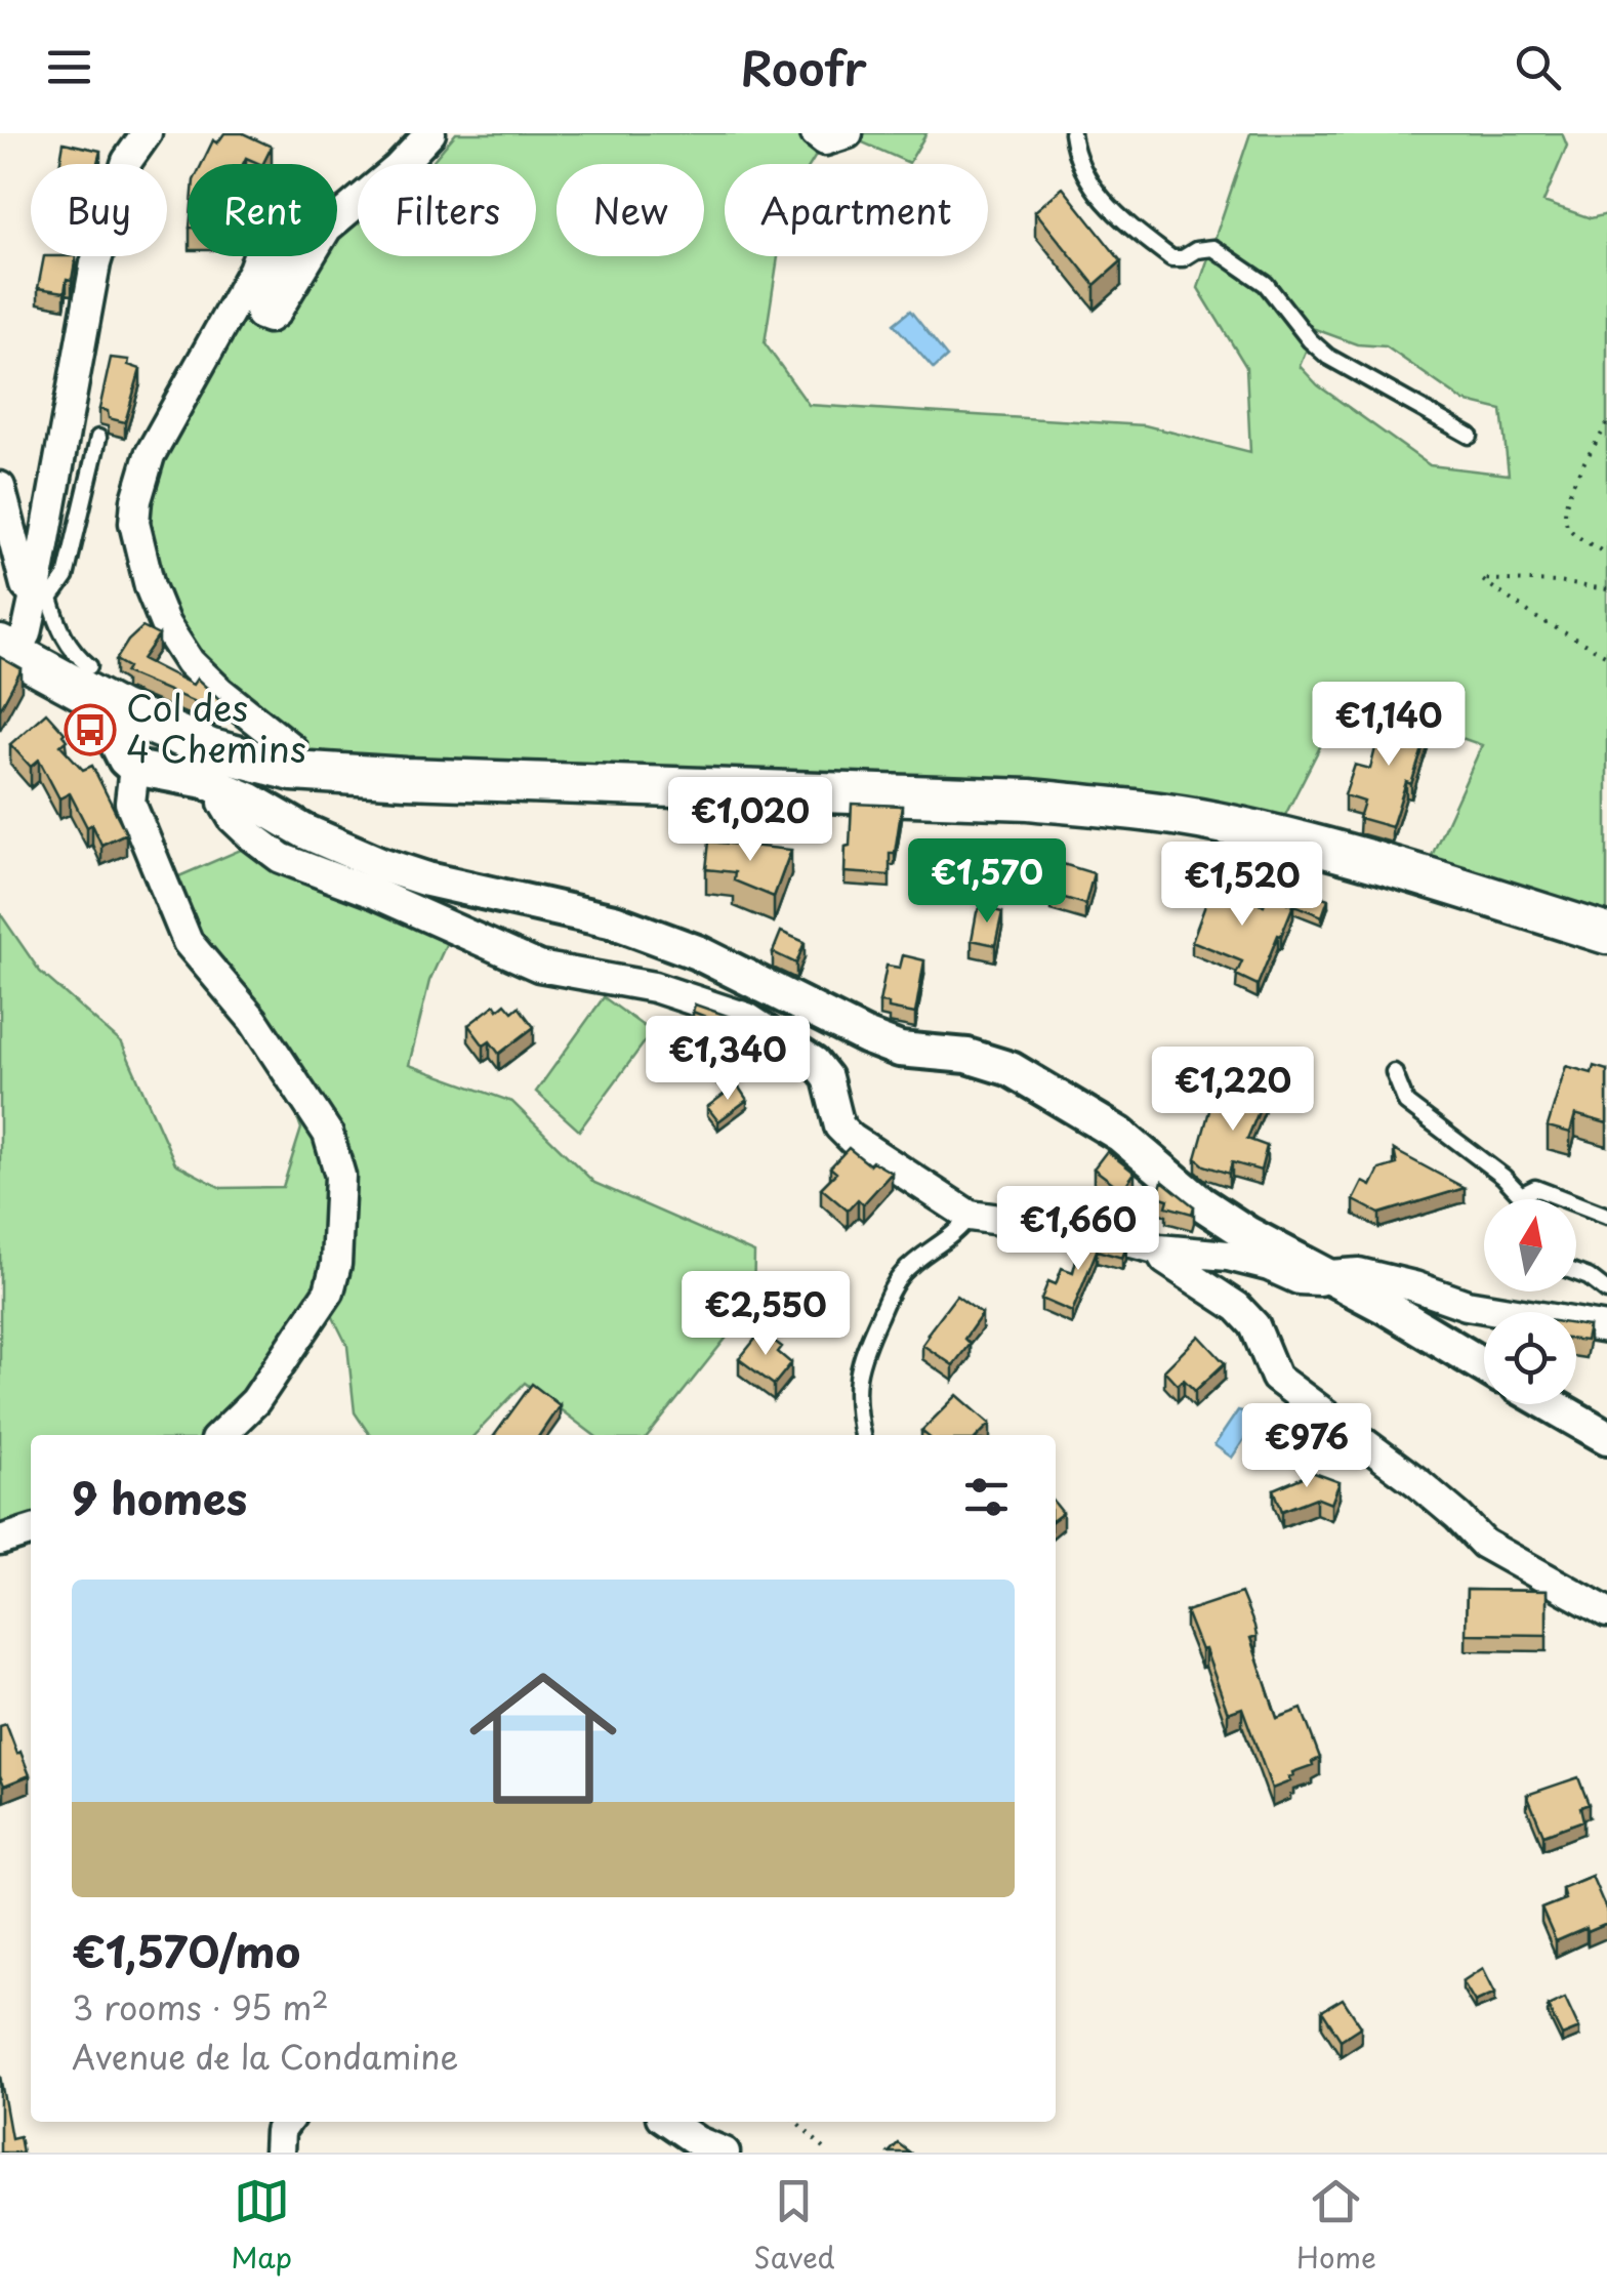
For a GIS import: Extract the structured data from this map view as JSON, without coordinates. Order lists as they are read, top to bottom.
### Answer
{
  "places": {
    "bus stop": ["Col des 4 Chemins"]
  },
  "north": "top",
  "page": {
    "header": "Roofr",
    "chip": [
      "Buy",
      "Rent",
      "Filters",
      "New",
      "Apartment"
    ],
    "price": [
      "€1,140",
      "€1,020",
      "€1,570",
      "€1,520",
      "€1,340",
      "€1,220",
      "€1,660",
      "€2,550",
      "€976"
    ],
    "heading": "9 homes",
    "list": [
      {
        "name": "€1,570/mo",
        "note": "3 rooms · 95 m² · Avenue de la Condamine"
      }
    ],
    "tabs": ["Map", "Saved", "Home"]
  }
}
